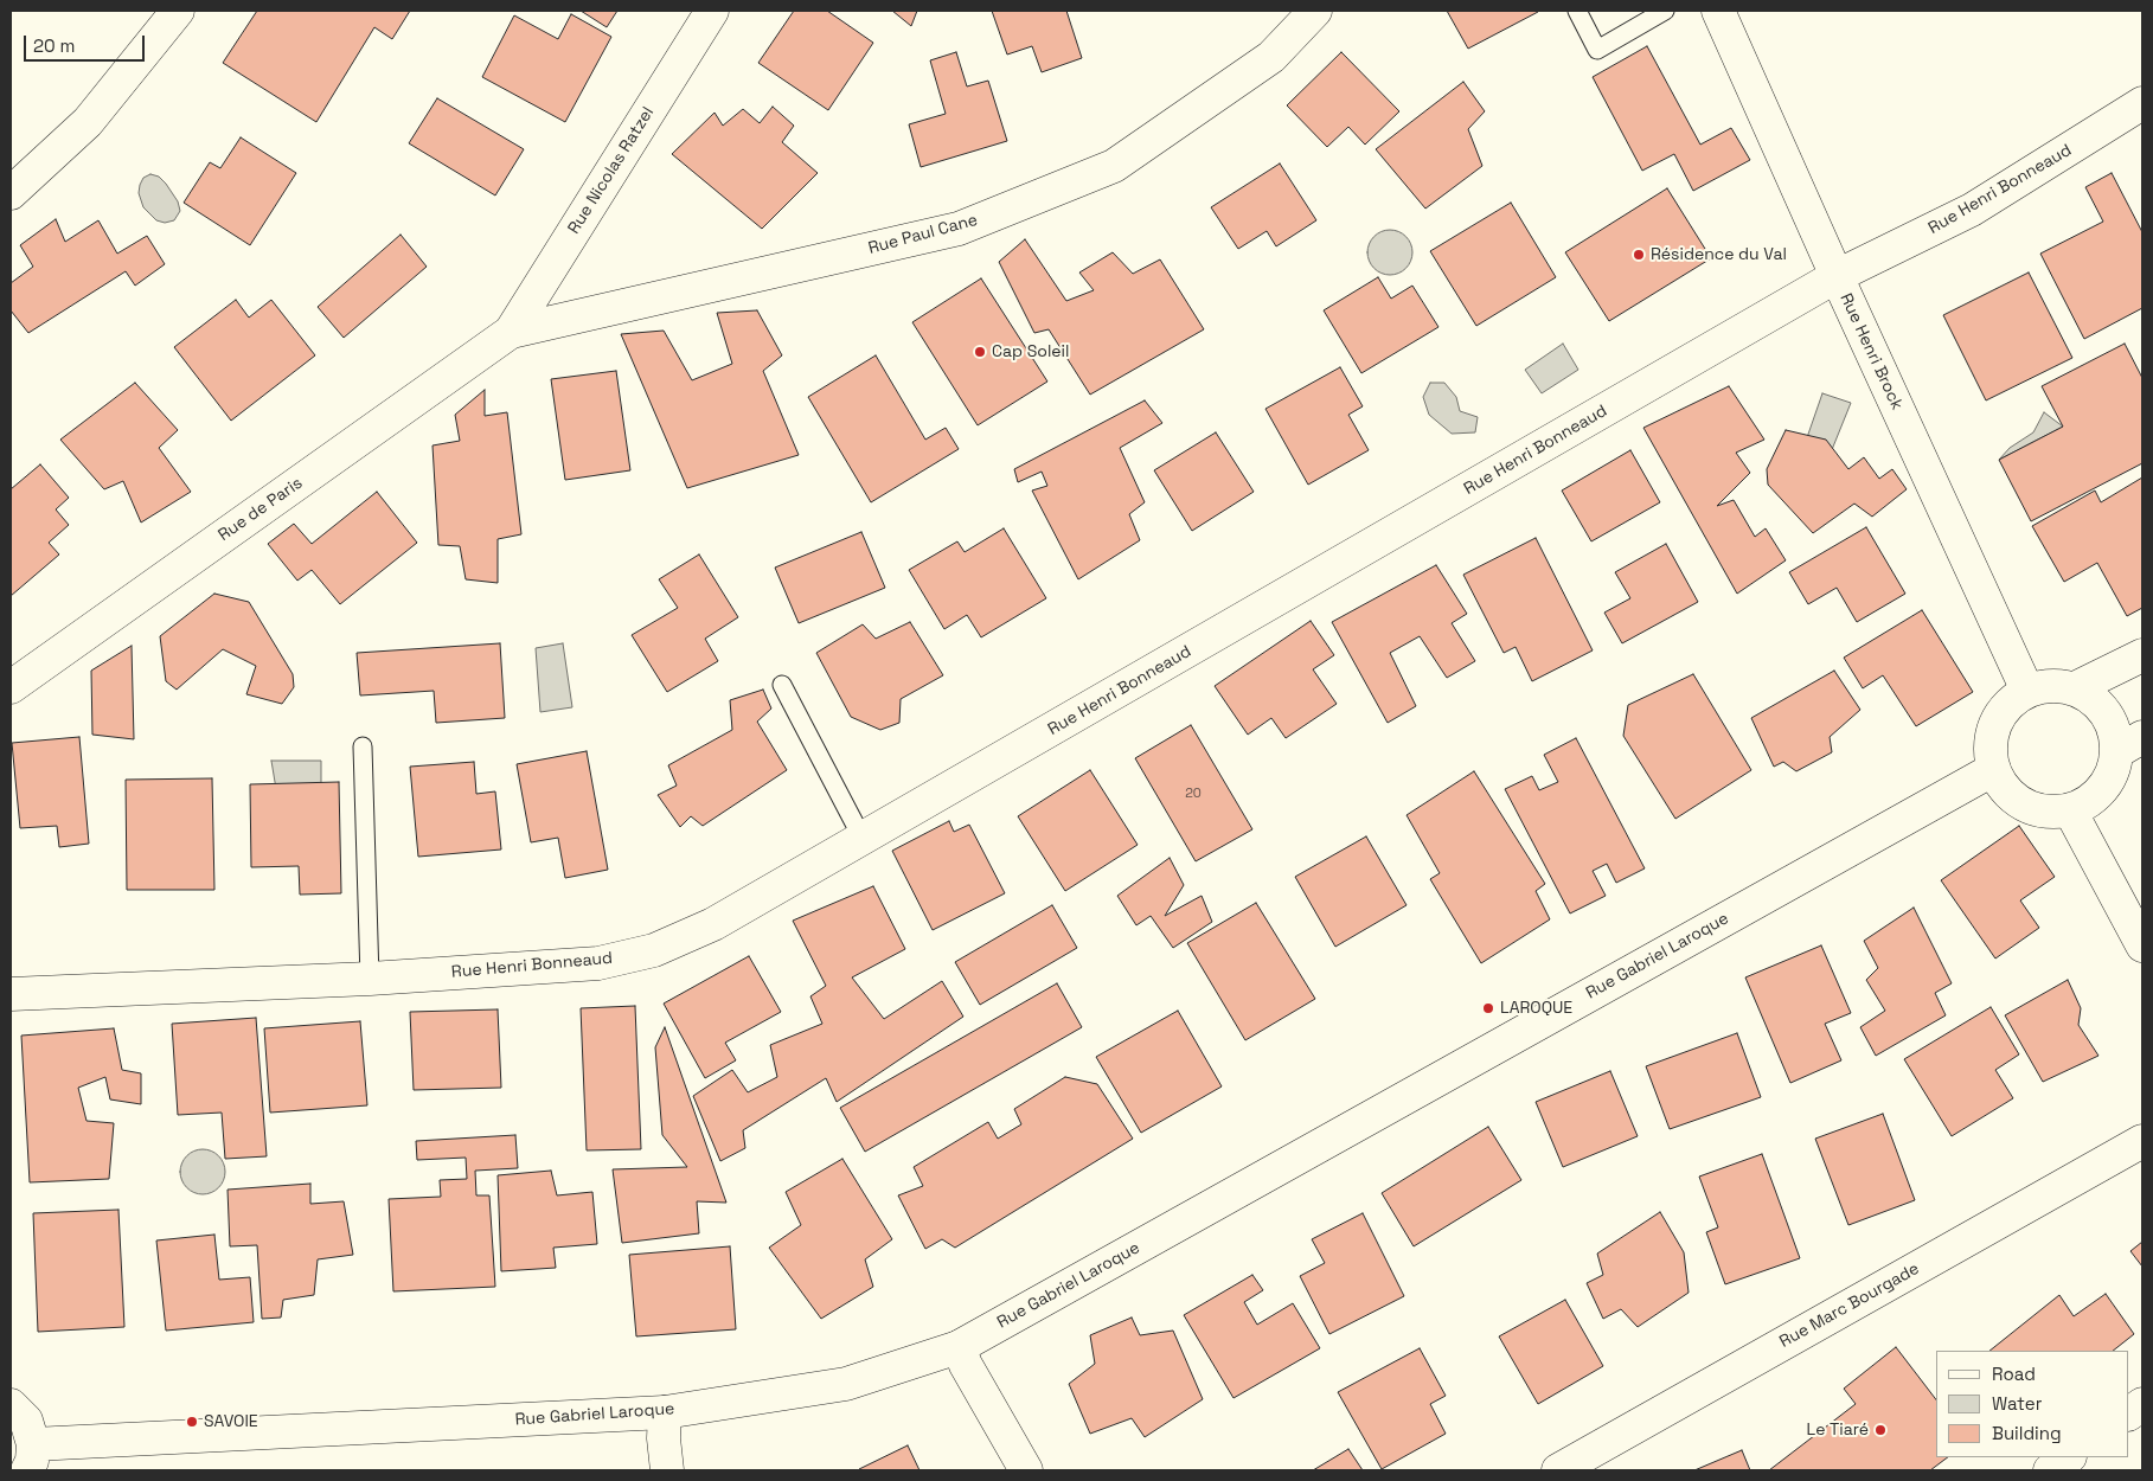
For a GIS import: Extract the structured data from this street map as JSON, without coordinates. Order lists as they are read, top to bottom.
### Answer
{
  "streets": {
    "street": [
      "Rue Nicolas Ratzel",
      "Rue Henri Bonneaud",
      "Rue Paul Cane",
      "Rue Henri Brock",
      "Rue de Paris",
      "Rue Gabriel Laroque",
      "Rue Marc Bourgade"
    ]
  },
  "crossings": [
    ["Rue Nicolas Ratzel", "Rue Paul Cane"],
    ["Rue Nicolas Ratzel", "Rue de Paris"],
    ["Rue Henri Bonneaud", "Rue Henri Brock"],
    ["Rue Paul Cane", "Rue de Paris"],
    ["Rue Henri Brock", "Rue Gabriel Laroque"]
  ],
  "places": [
    "Résidence du Val",
    "Cap Soleil",
    "LAROQUE",
    "SAVOIE",
    "Le Tiaré"
  ],
  "house_numbers": ["20"],
  "legend": ["Road", "Water", "Building"],
  "scale_bar": "20 m"
}
